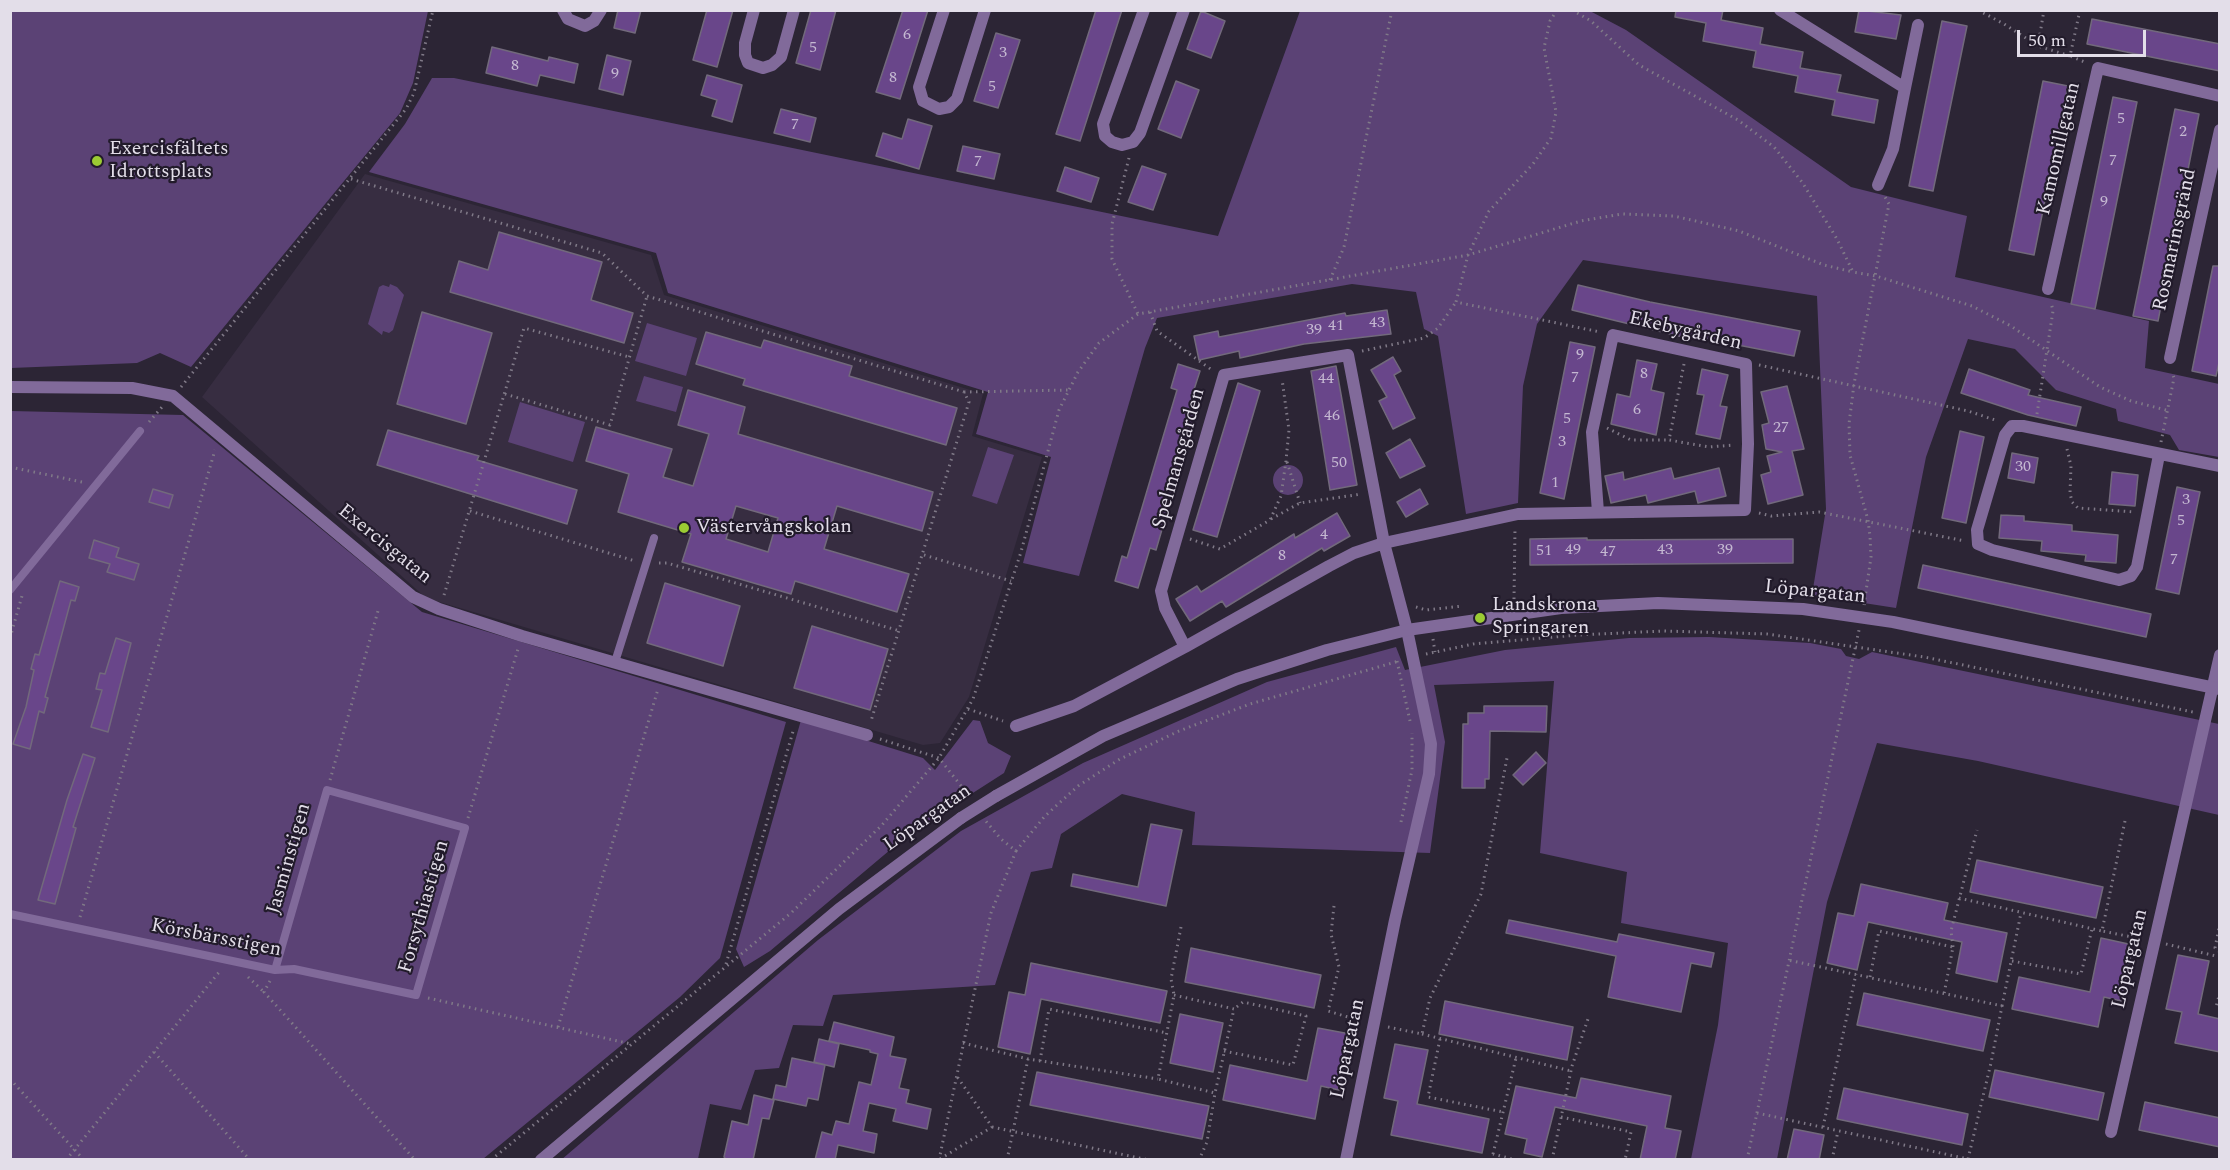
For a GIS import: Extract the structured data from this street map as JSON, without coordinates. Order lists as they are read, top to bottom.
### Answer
{
  "streets": {
    "street": [
      "Kamomillgatan",
      "Rosmarinsgränd",
      "Ekebygården",
      "Spelmansgården",
      "Exercisgatan",
      "Löpargatan"
    ],
    "lane": ["Jasminstigen", "Forsythiastigen", "Körsbärsstigen"]
  },
  "crossings": [
    ["Jasminstigen", "Forsythiastigen"],
    ["Jasminstigen", "Körsbärsstigen"],
    ["Forsythiastigen", "Körsbärsstigen"]
  ],
  "places": ["Exercisfältets Idrottsplats", "Västervångskolan", "Landskrona Springaren"],
  "house_numbers": [
    "6",
    "5",
    "3",
    "8",
    "9",
    "8",
    "5",
    "5",
    "7",
    "2",
    "7",
    "7",
    "9",
    "43",
    "41",
    "39",
    "9",
    "8",
    "7",
    "44",
    "6",
    "46",
    "5",
    "27",
    "3",
    "50",
    "30",
    "1",
    "3",
    "5",
    "4",
    "49",
    "43",
    "39",
    "51",
    "47",
    "8",
    "7"
  ],
  "scale_bar": "50 m"
}
